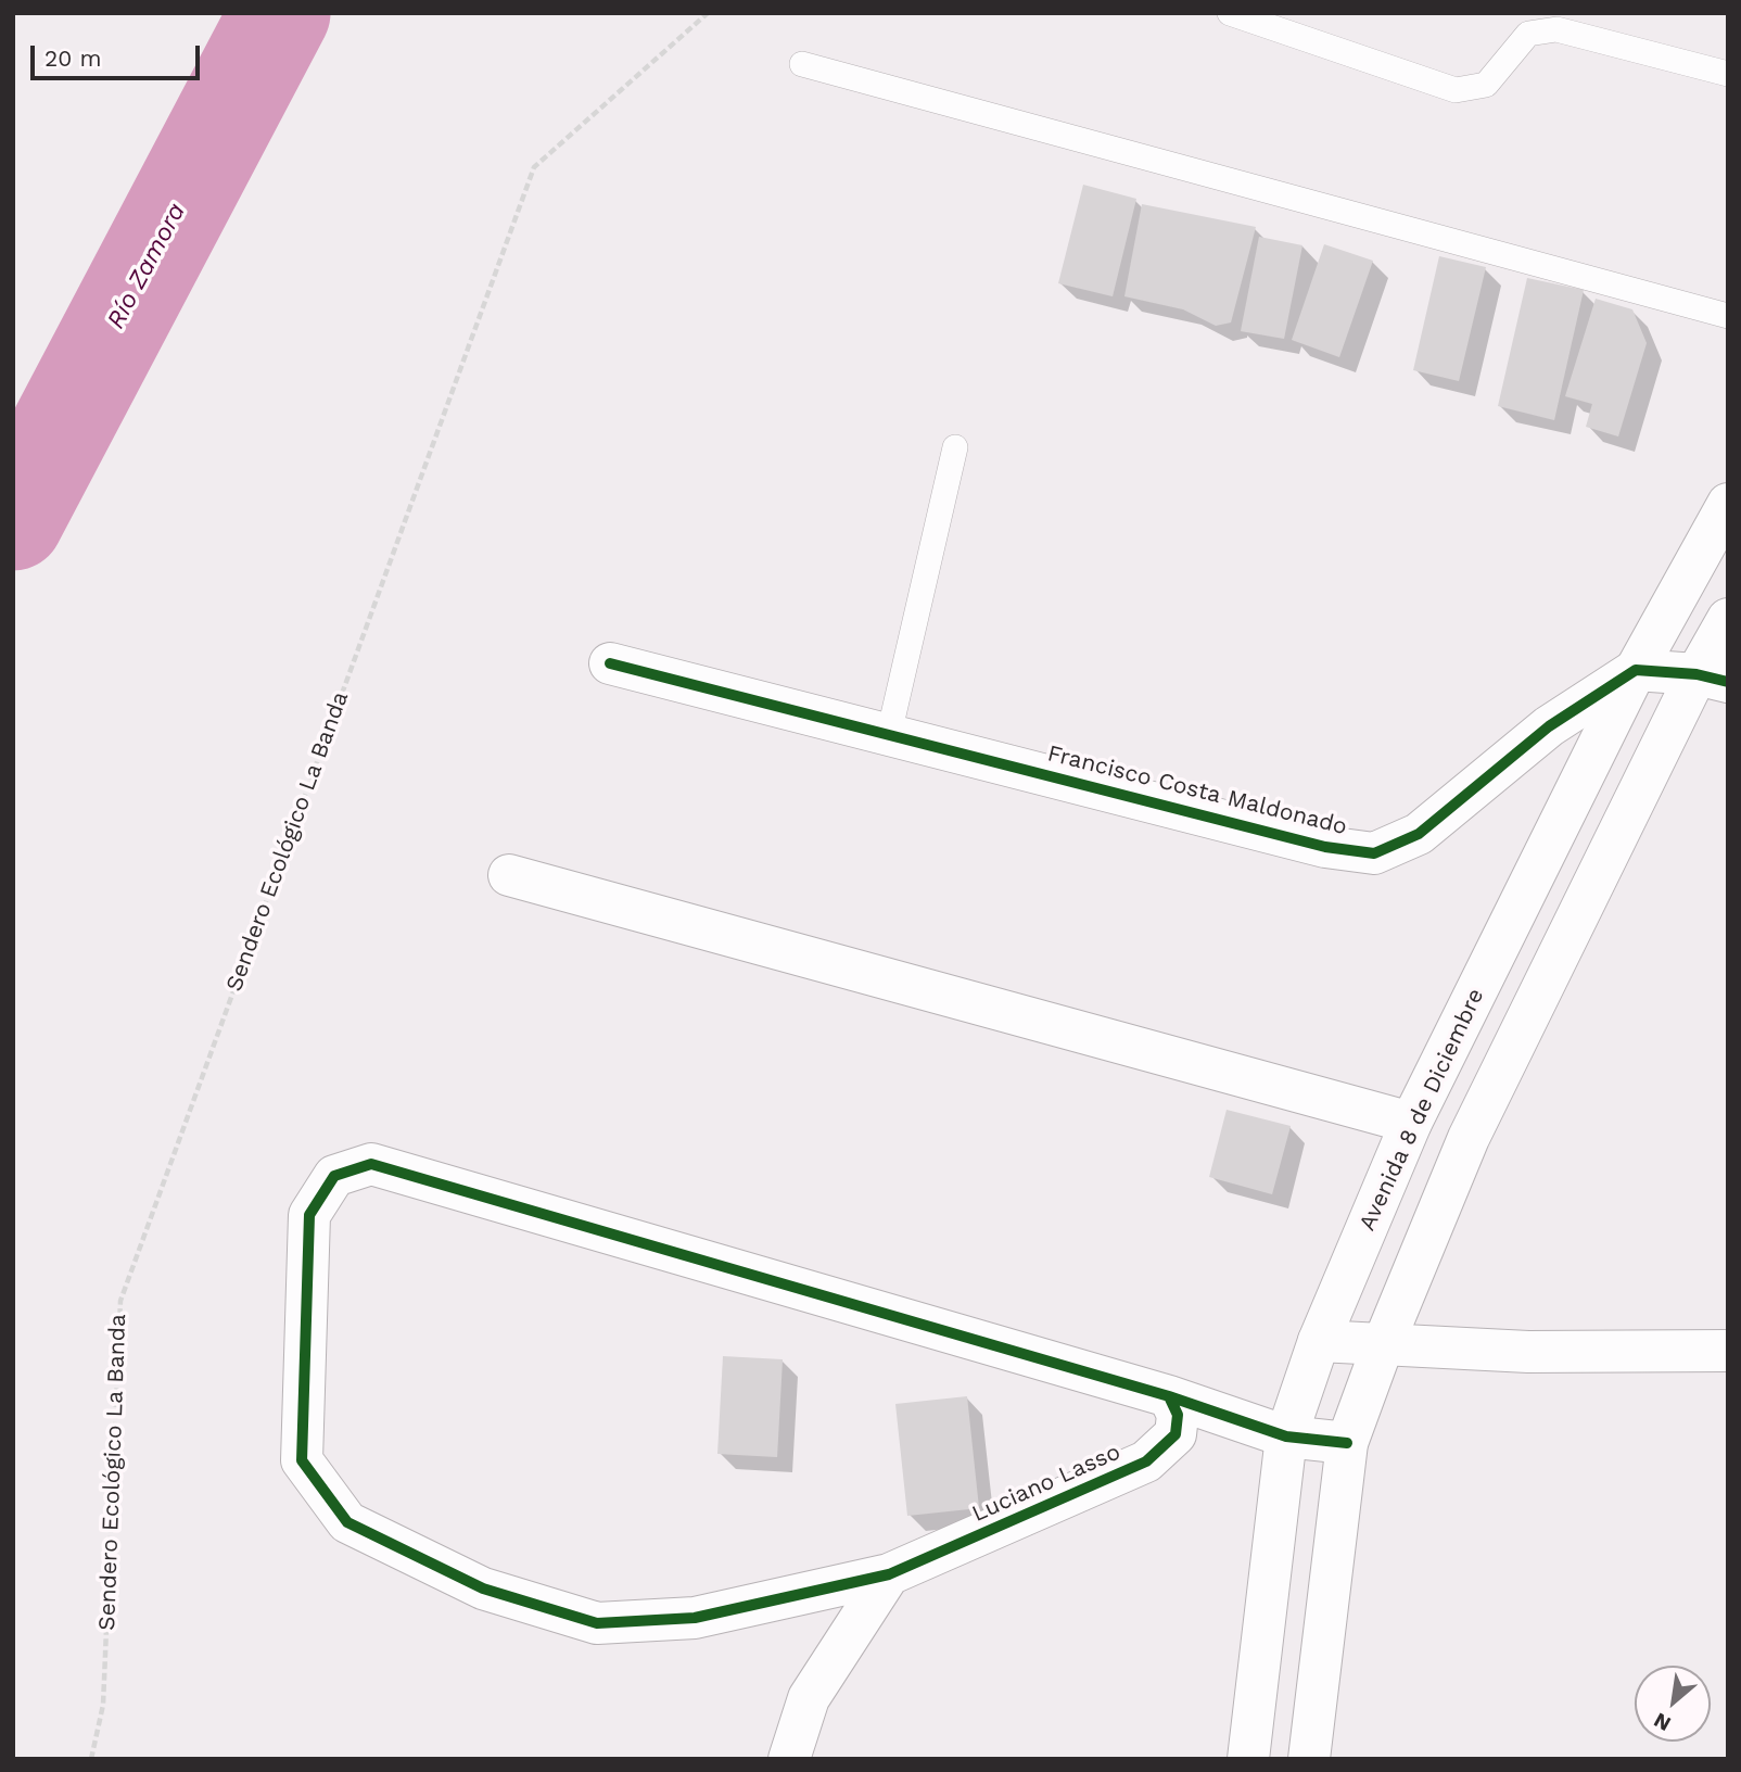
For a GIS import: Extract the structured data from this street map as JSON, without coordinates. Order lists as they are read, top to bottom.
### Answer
{
  "streets": {
    "street": ["Francisco Costa Maldonado", "Avenida 8 de Diciembre", "Luciano Lasso"],
    "path": ["Sendero Ecológico La Banda"]
  },
  "crossings": [
    ["Francisco Costa Maldonado", "Avenida 8 de Diciembre"]
  ],
  "water": ["Río Zamora"],
  "scale_bar": "20 m",
  "north": "bottom left"
}
